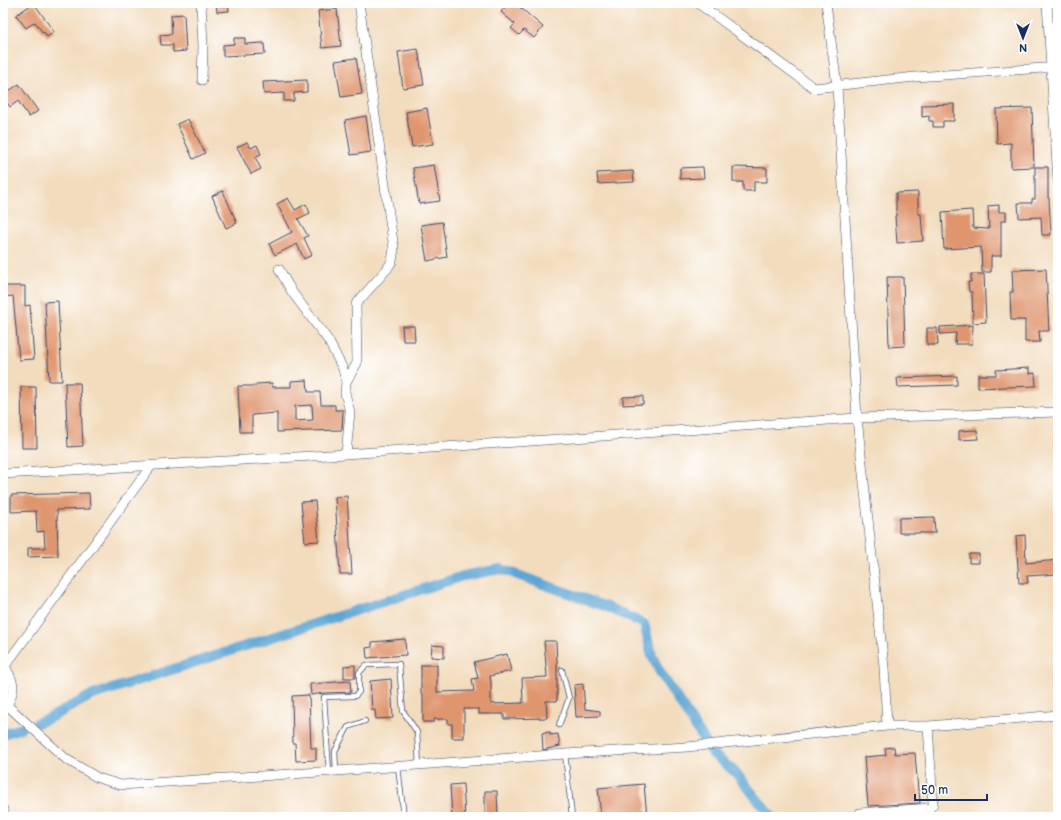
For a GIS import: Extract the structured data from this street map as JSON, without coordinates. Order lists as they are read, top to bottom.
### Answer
{
  "scale_bar": "50 m",
  "north": "bottom"
}
